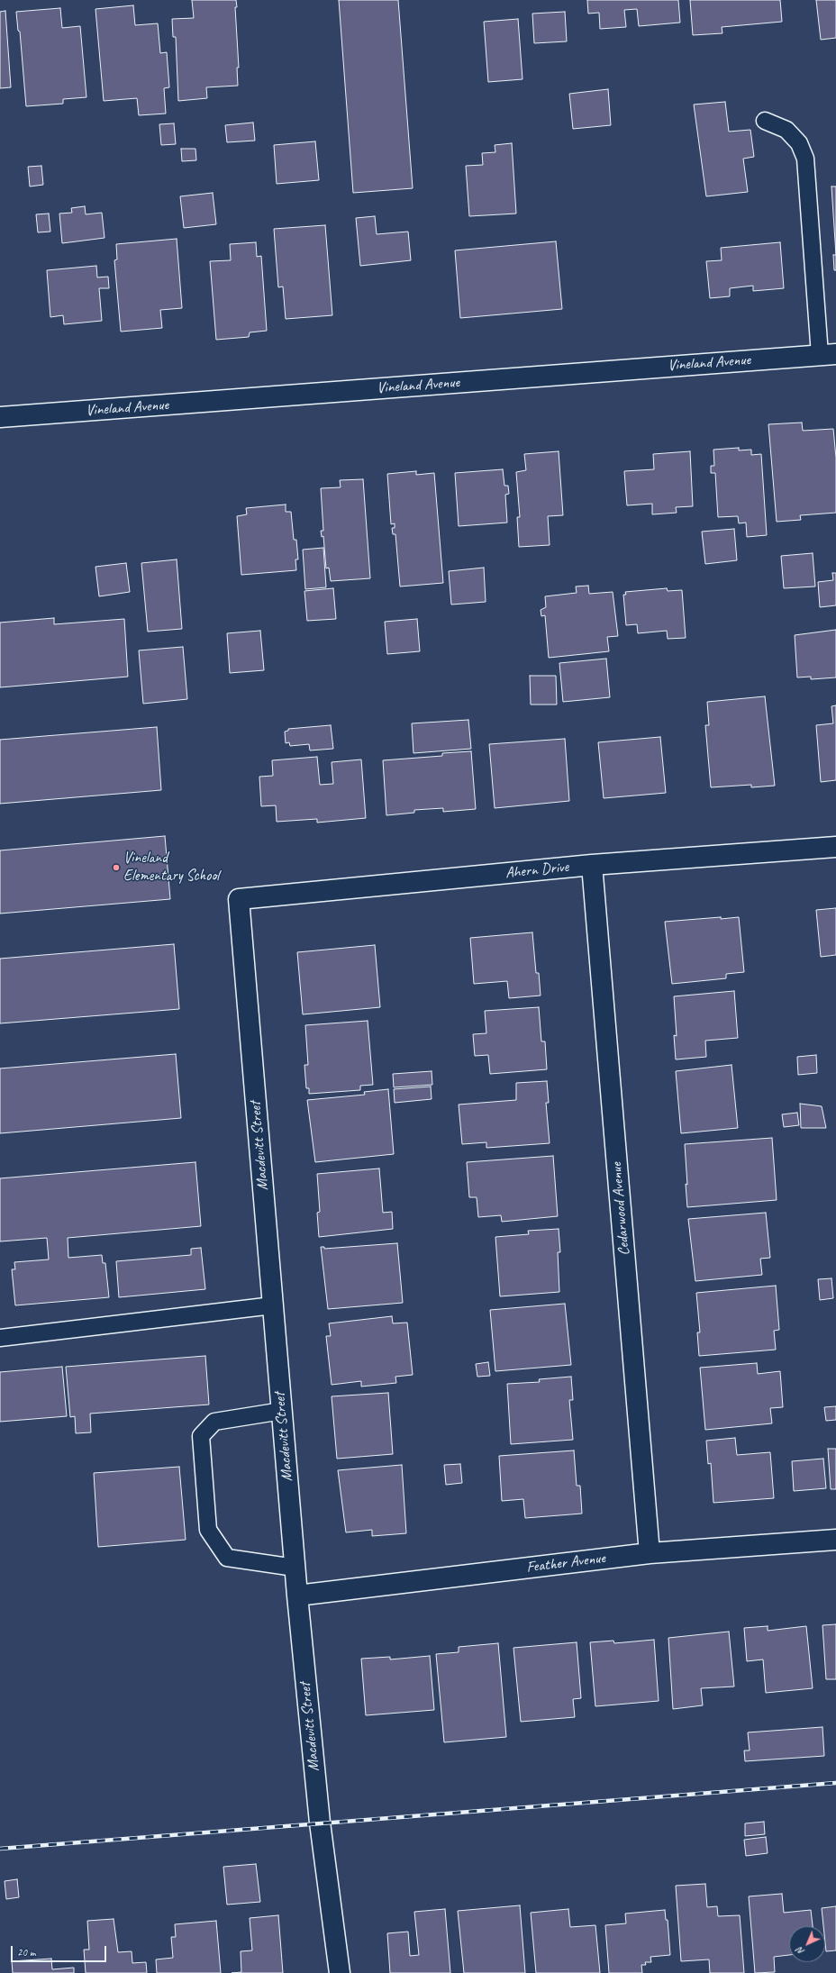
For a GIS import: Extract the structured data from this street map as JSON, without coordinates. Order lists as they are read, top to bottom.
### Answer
{
  "streets": {
    "street": [
      "Vineland Avenue",
      "Ahern Drive",
      "Macdevitt Street",
      "Cedarwood Avenue",
      "Feather Avenue"
    ]
  },
  "crossings": [
    ["Ahern Drive", "Macdevitt Street"],
    ["Ahern Drive", "Cedarwood Avenue"],
    ["Macdevitt Street", "Feather Avenue"],
    ["Cedarwood Avenue", "Feather Avenue"]
  ],
  "places": ["Vineland Elementary School"],
  "scale_bar": "20 m",
  "north": "bottom left"
}
